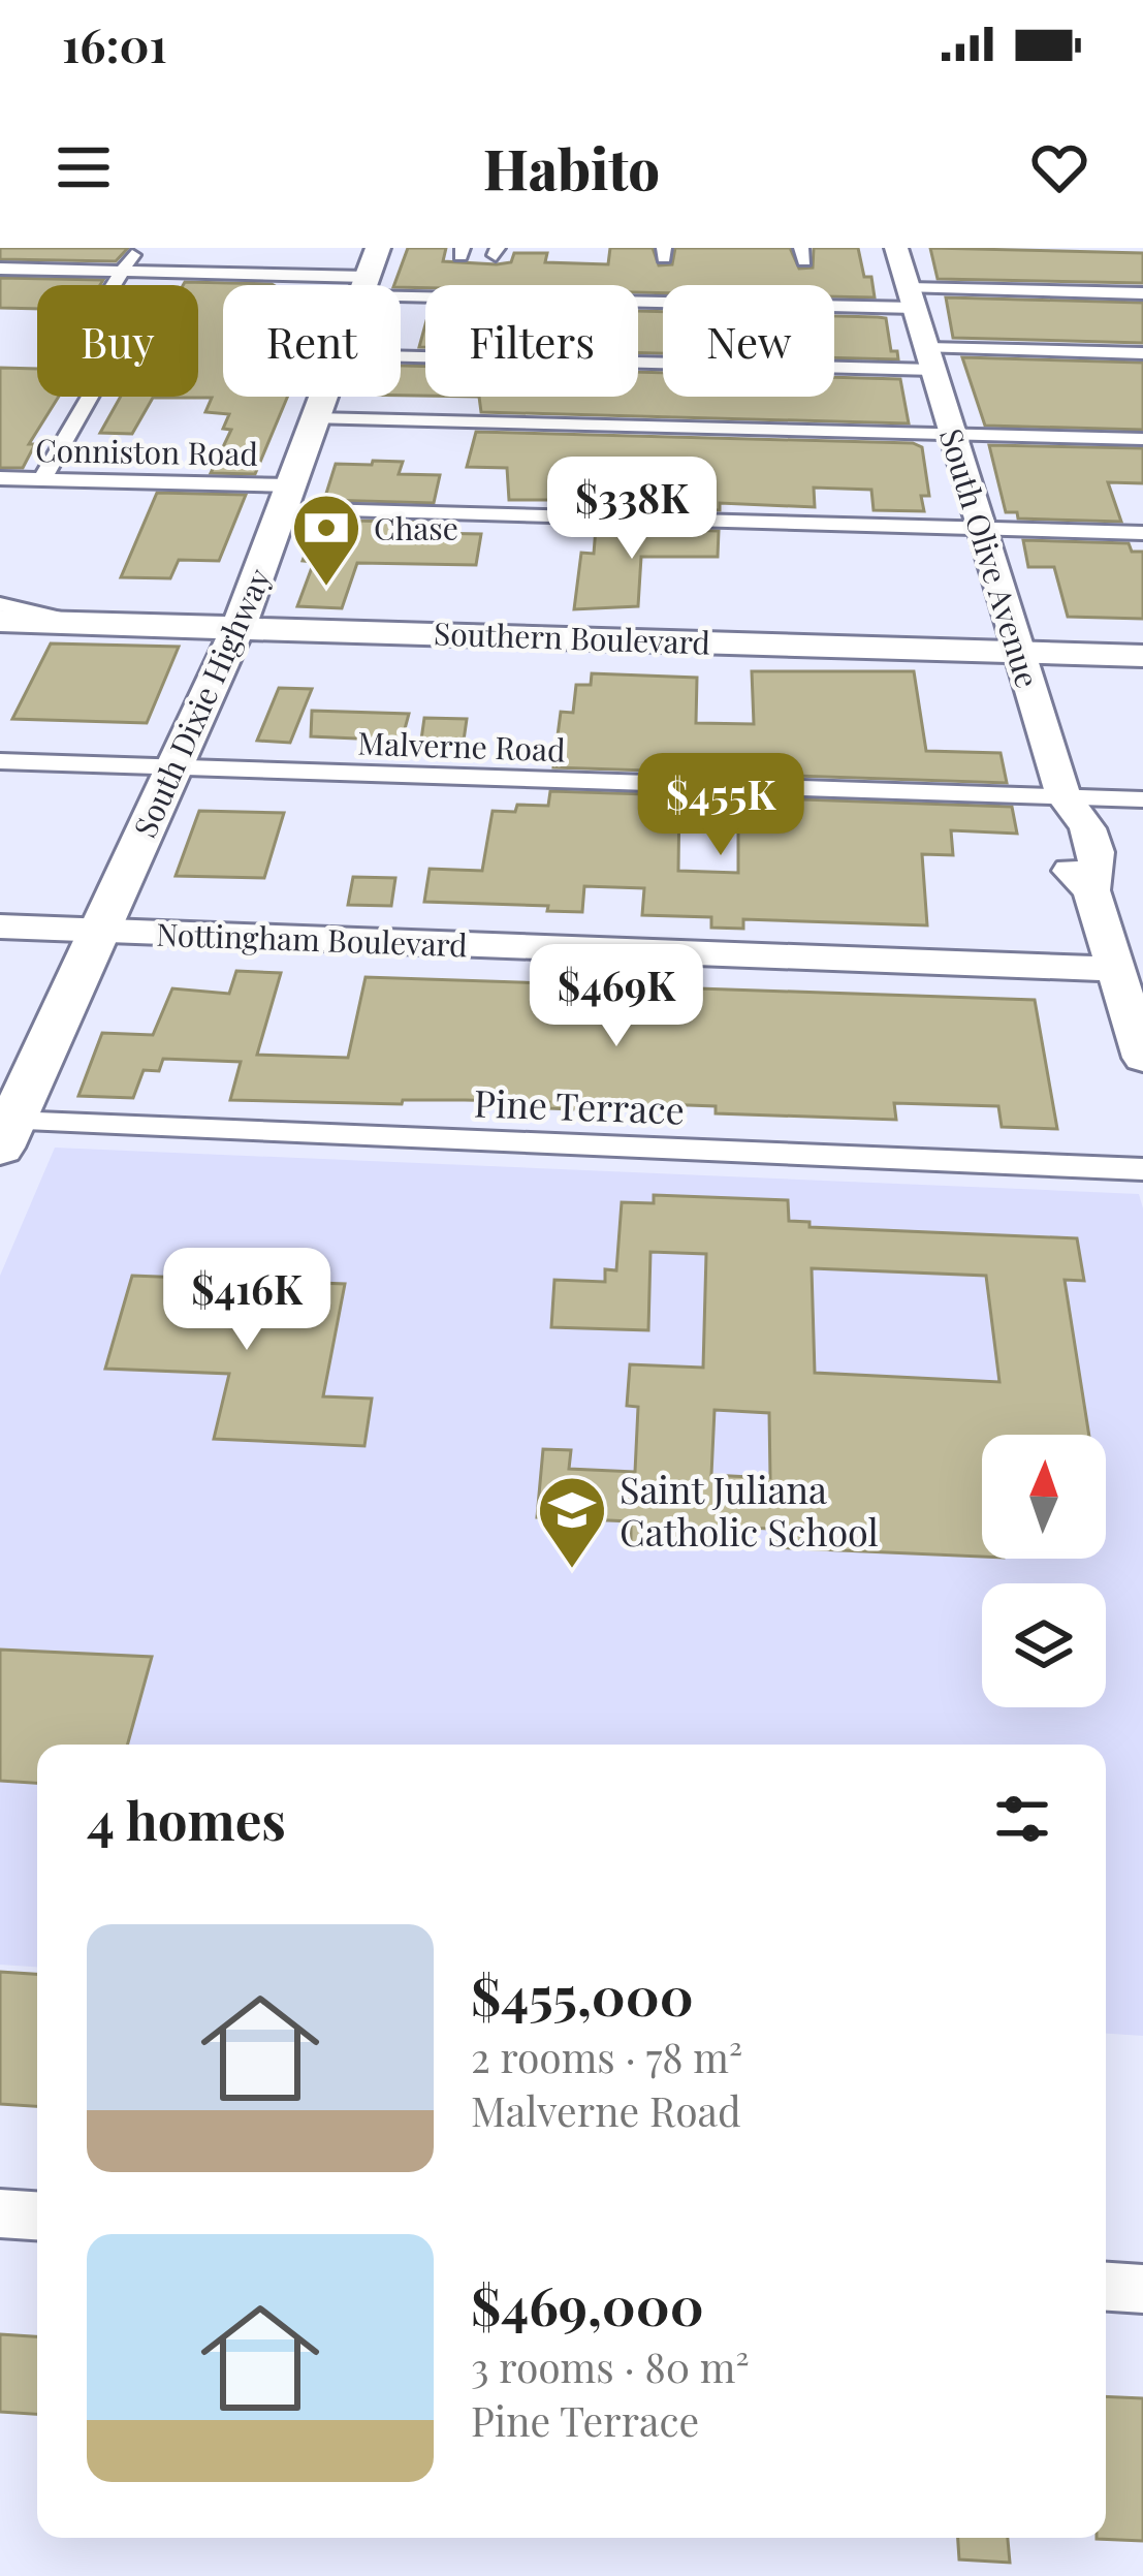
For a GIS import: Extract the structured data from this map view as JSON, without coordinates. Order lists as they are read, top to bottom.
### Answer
{
  "streets": {
    "main road": ["Southern Boulevard", "South Dixie Highway"],
    "street": [
      "Conniston Road",
      "South Olive Avenue",
      "Malverne Road",
      "Nottingham Boulevard",
      "Pine Terrace"
    ]
  },
  "crossings": [
    ["Conniston Road", "South Olive Avenue"],
    ["Conniston Road", "South Dixie Highway"],
    ["South Olive Avenue", "Southern Boulevard"],
    ["South Olive Avenue", "Malverne Road"],
    ["South Olive Avenue", "Nottingham Boulevard"],
    ["Southern Boulevard", "South Dixie Highway"],
    ["South Dixie Highway", "Malverne Road"],
    ["South Dixie Highway", "Nottingham Boulevard"],
    ["South Dixie Highway", "Pine Terrace"]
  ],
  "places": {
    "bank": ["Chase"],
    "school or university": ["Saint Juliana Catholic School"]
  },
  "north": "top",
  "page": {
    "status": "16:01",
    "header": "Habito",
    "chip": [
      "Buy",
      "Rent",
      "Filters",
      "New"
    ],
    "price": [
      "$338K",
      "$455K",
      "$469K",
      "$416K"
    ],
    "heading": "4 homes",
    "list": [
      {
        "name": "$455,000",
        "note": "2 rooms · 78 m² · Malverne Road"
      },
      {
        "name": "$469,000",
        "note": "3 rooms · 80 m² · Pine Terrace"
      }
    ]
  }
}
